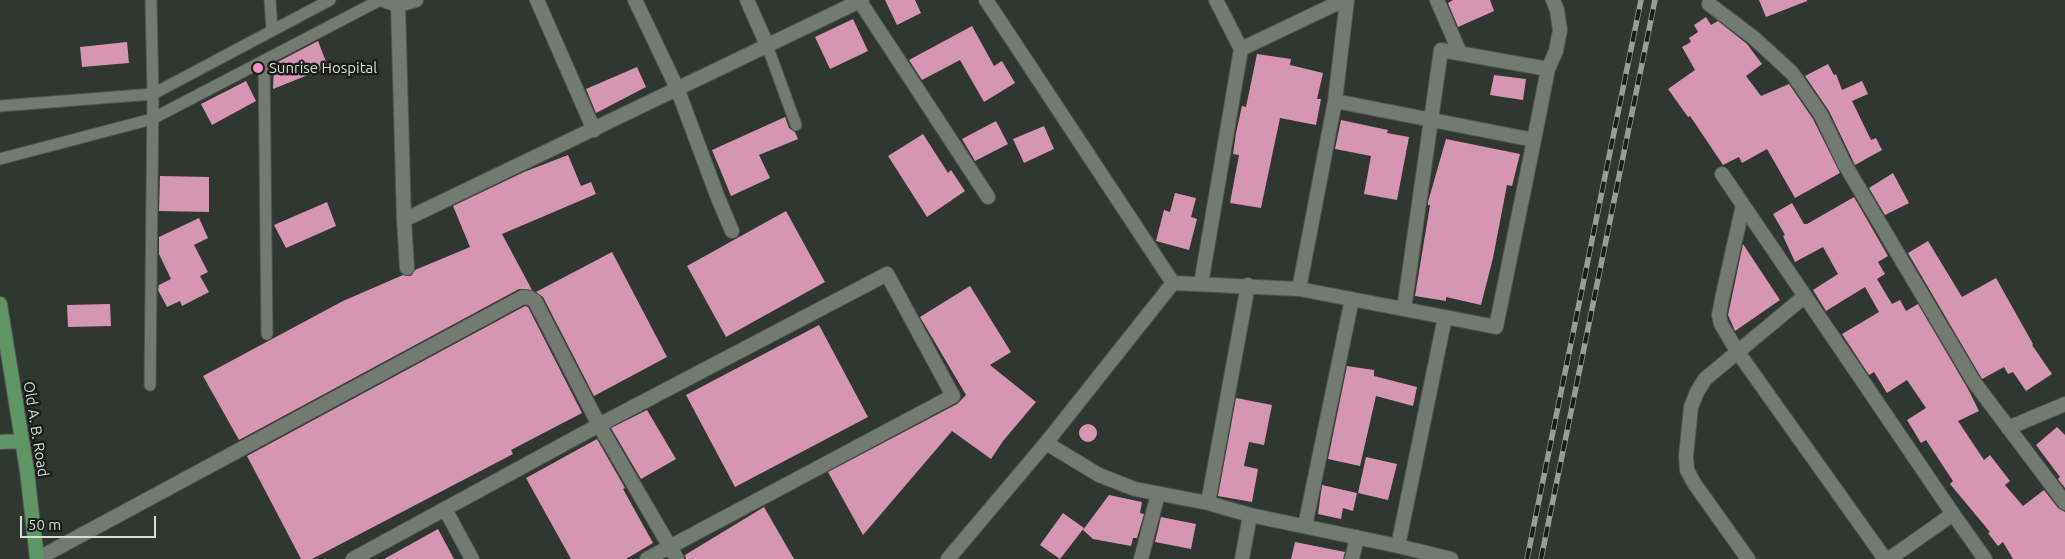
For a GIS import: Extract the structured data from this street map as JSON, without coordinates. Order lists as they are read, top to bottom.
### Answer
{
  "streets": {
    "main road": ["Old A. B. Road"]
  },
  "places": ["Sunrise Hospital"],
  "scale_bar": "50 m"
}
